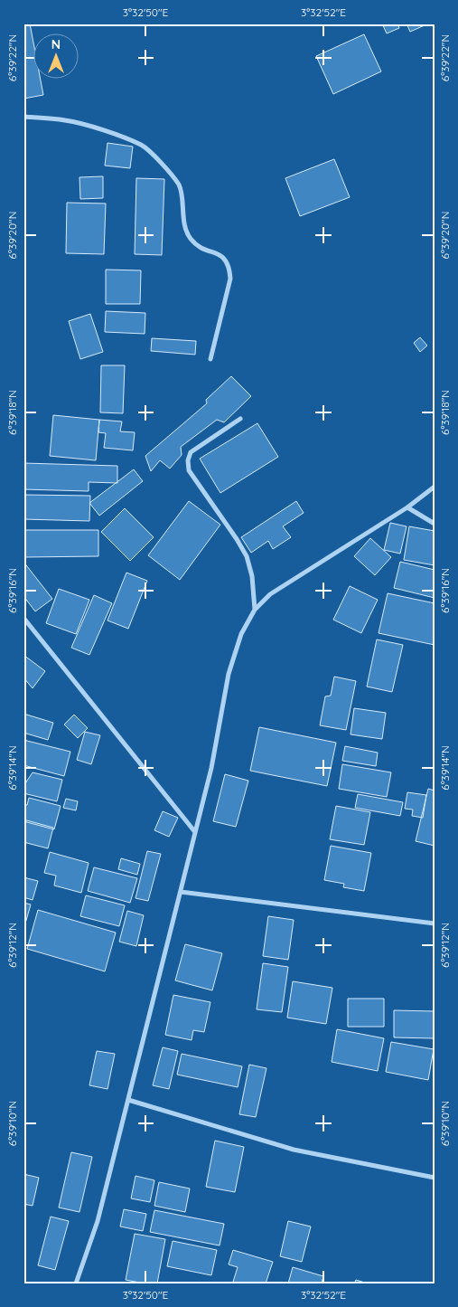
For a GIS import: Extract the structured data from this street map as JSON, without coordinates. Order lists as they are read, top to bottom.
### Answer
{
  "north": "top",
  "coordinates": [
    "3°32'50\"E",
    "3°32'52\"E",
    "6°39'22\"N",
    "6°39'20\"N",
    "6°39'18\"N",
    "6°39'16\"N",
    "6°39'14\"N",
    "6°39'12\"N",
    "6°39'10\"N"
  ]
}
